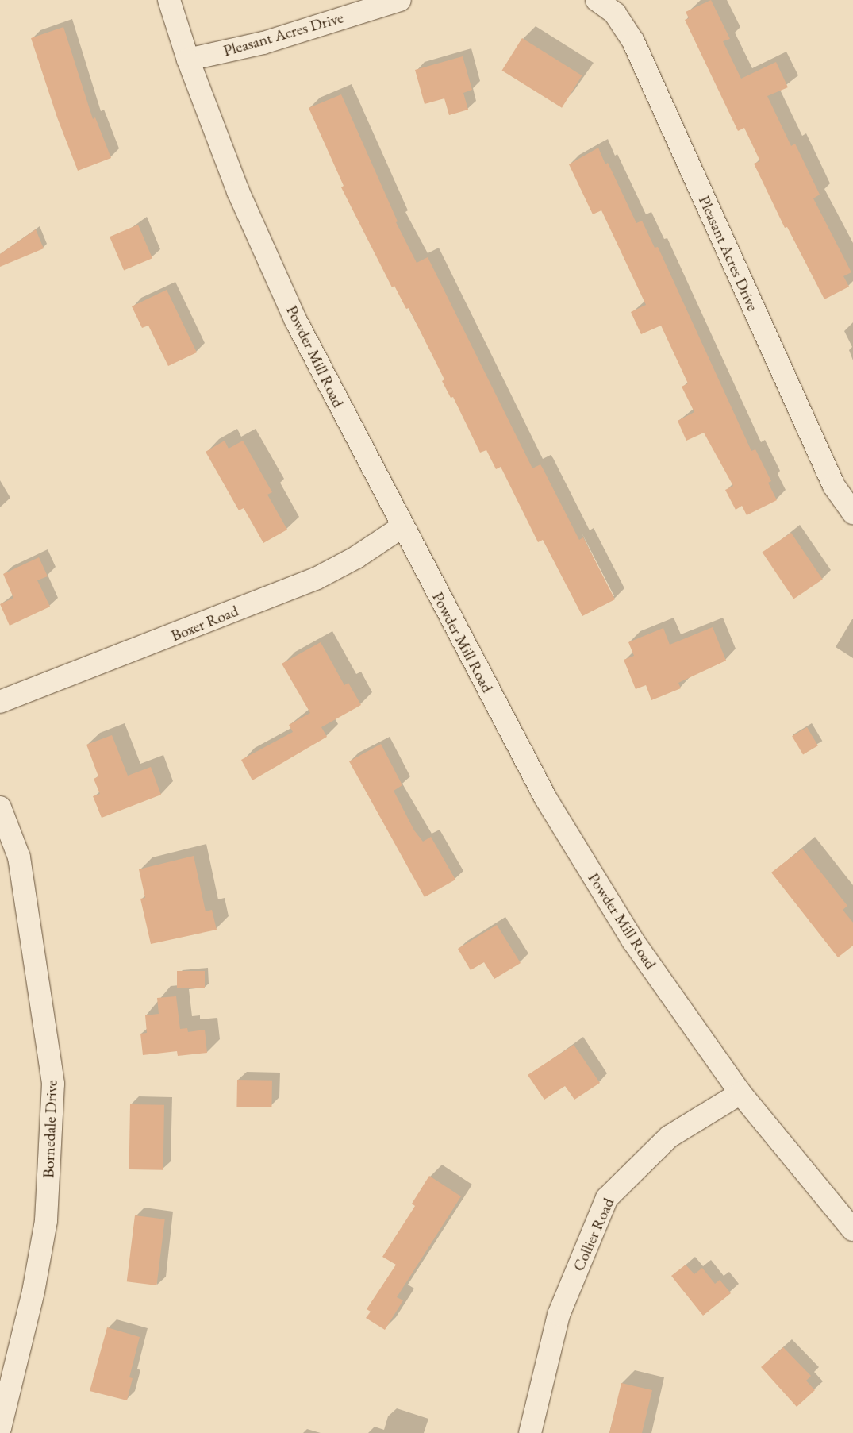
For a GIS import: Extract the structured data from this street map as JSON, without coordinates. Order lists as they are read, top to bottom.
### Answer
{
  "streets": {
    "street": [
      "Pleasant Acres Drive",
      "Powder Mill Road",
      "Boxer Road",
      "Bornedale Drive",
      "Collier Road"
    ]
  },
  "crossings": [
    ["Pleasant Acres Drive", "Powder Mill Road"],
    ["Powder Mill Road", "Boxer Road"],
    ["Powder Mill Road", "Collier Road"]
  ]
}
